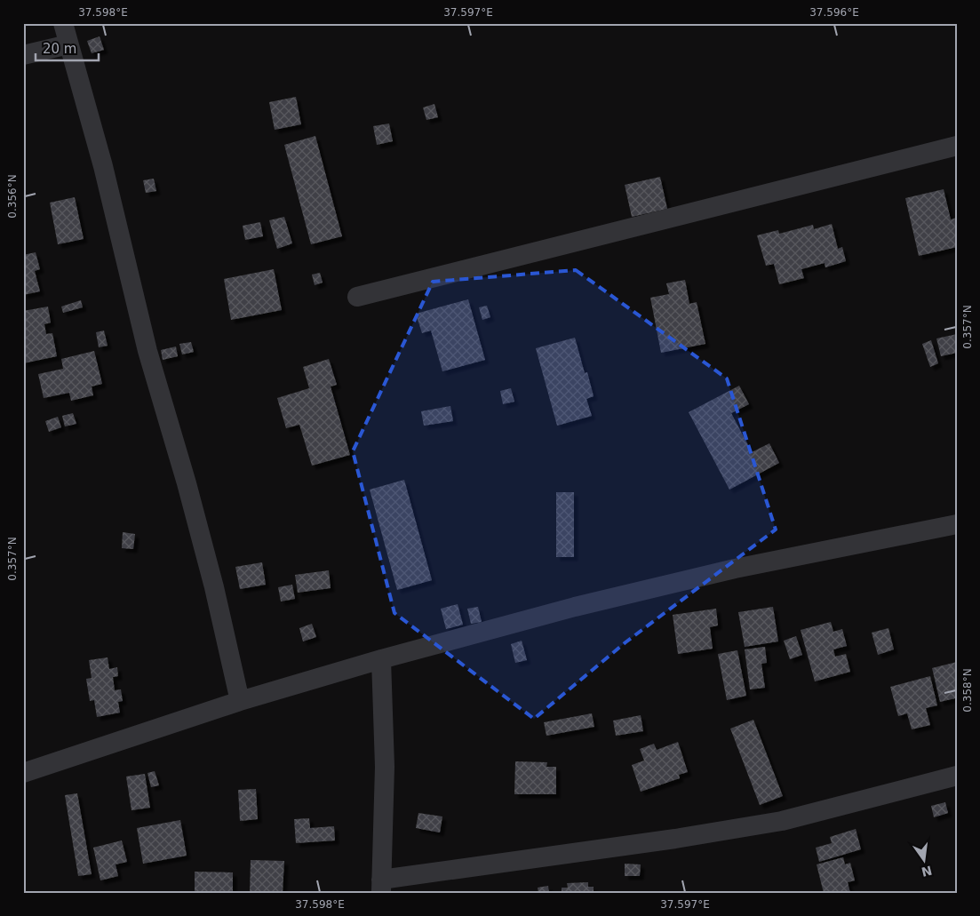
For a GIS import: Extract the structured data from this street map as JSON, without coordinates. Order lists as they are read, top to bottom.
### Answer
{
  "scale_bar": "20 m",
  "north": "bottom",
  "coordinates": [
    "37.598°E",
    "37.597°E",
    "37.596°E",
    "0.356°N",
    "0.357°N",
    "0.358°N"
  ]
}
